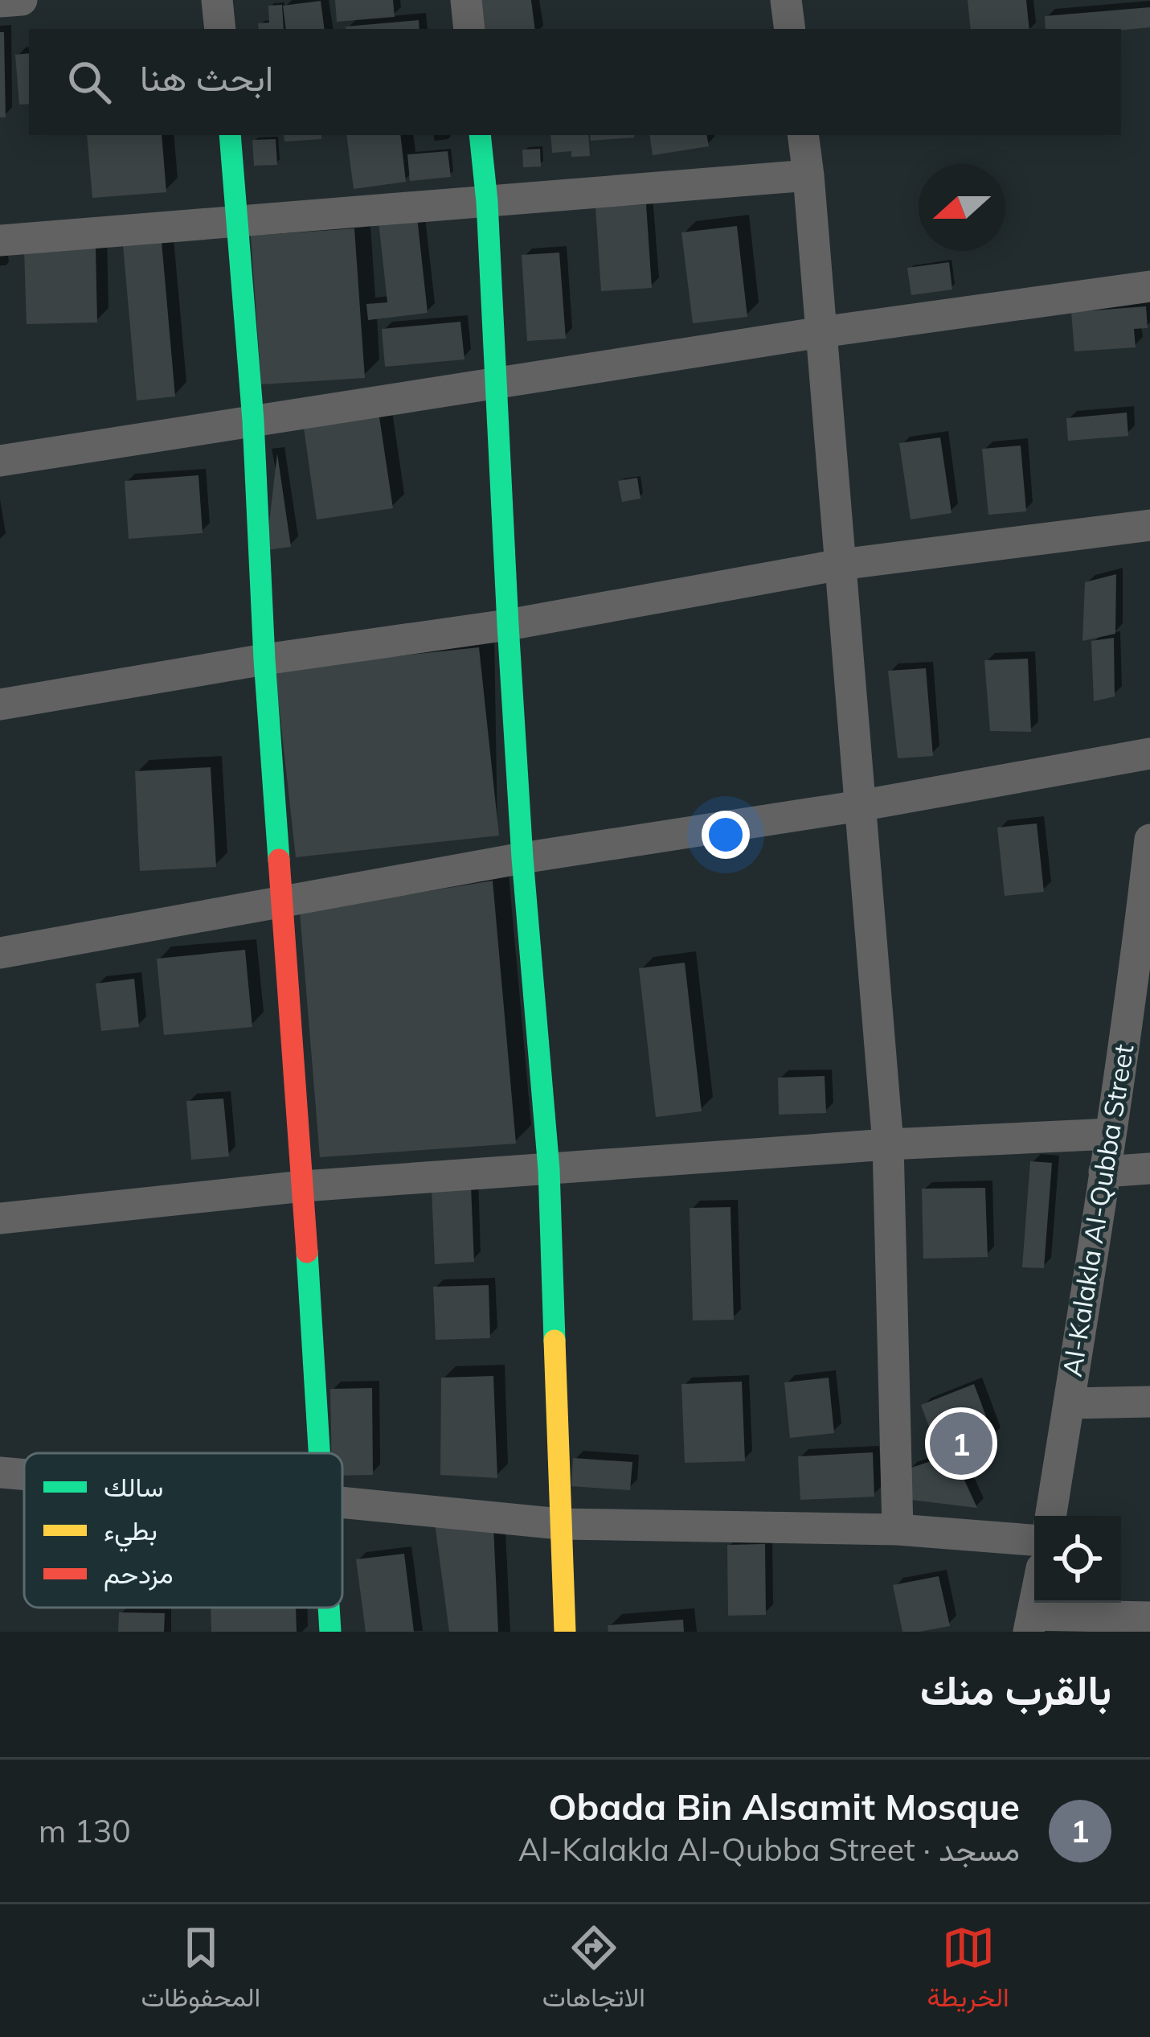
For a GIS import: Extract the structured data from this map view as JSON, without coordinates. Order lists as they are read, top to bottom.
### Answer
{
  "streets": {
    "street": ["Al-Kalakla Al-Qubba Street"]
  },
  "legend": ["سالك", "بطيء", "مزدحم"],
  "north": "left",
  "page": {
    "search": "ابحث هنا",
    "pins": "1",
    "heading": "بالقرب منك",
    "list": [
      {
        "mark": "1",
        "name": "Obada Bin Alsamit Mosque",
        "note": "مسجد · Al-Kalakla Al-Qubba Street",
        "value": "130 m"
      }
    ],
    "nav": ["الخريطة", "الاتجاهات", "المحفوظات"]
  }
}
